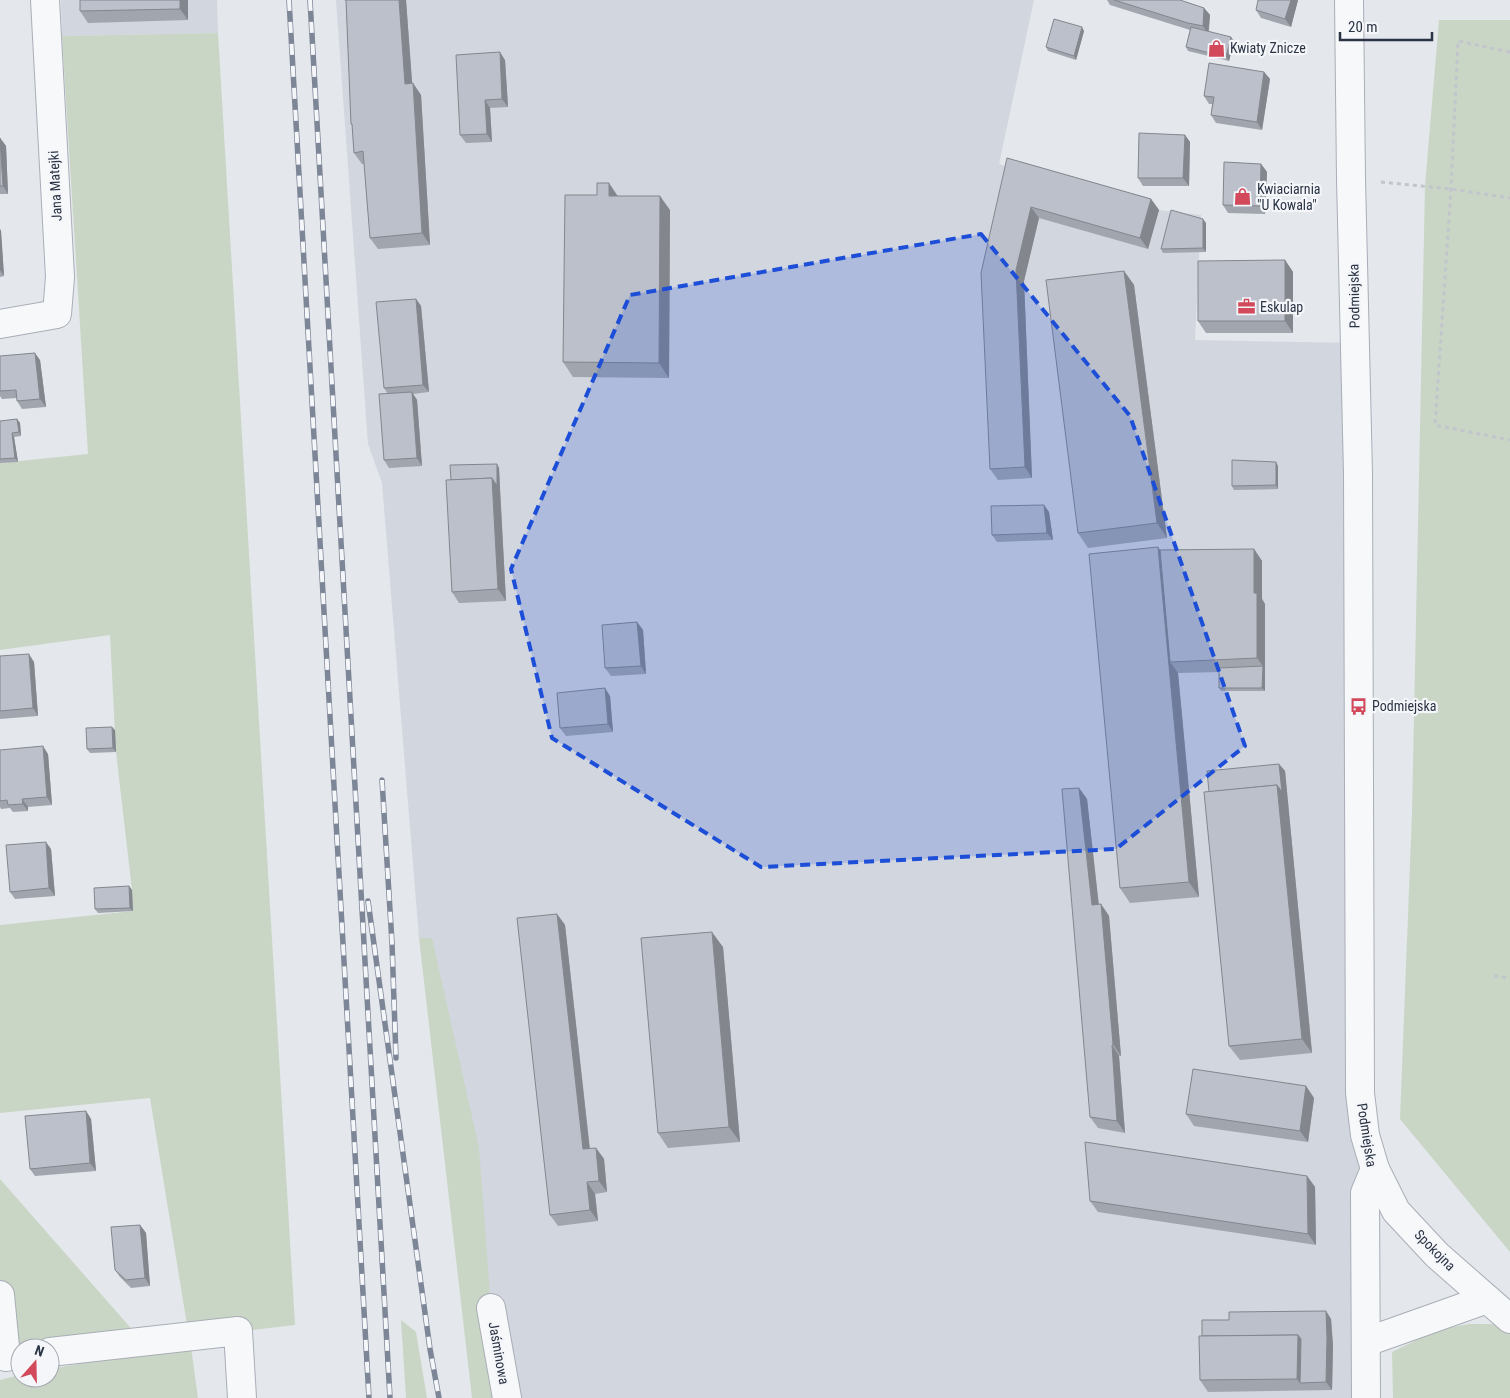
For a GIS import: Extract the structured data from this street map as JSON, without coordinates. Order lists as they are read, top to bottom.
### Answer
{
  "streets": {
    "street": [
      "Jana Matejki",
      "Podmiejska",
      "Spokojna",
      "Jaśminowa"
    ]
  },
  "crossings": [
    ["Podmiejska", "Spokojna"]
  ],
  "places": {
    "shop": ["Kwiaty Znicze", "Kwiaciarnia \"U Kowala\""],
    "office": ["Eskulap"],
    "bus stop": ["Podmiejska"]
  },
  "scale_bar": "20 m",
  "north": "top"
}
